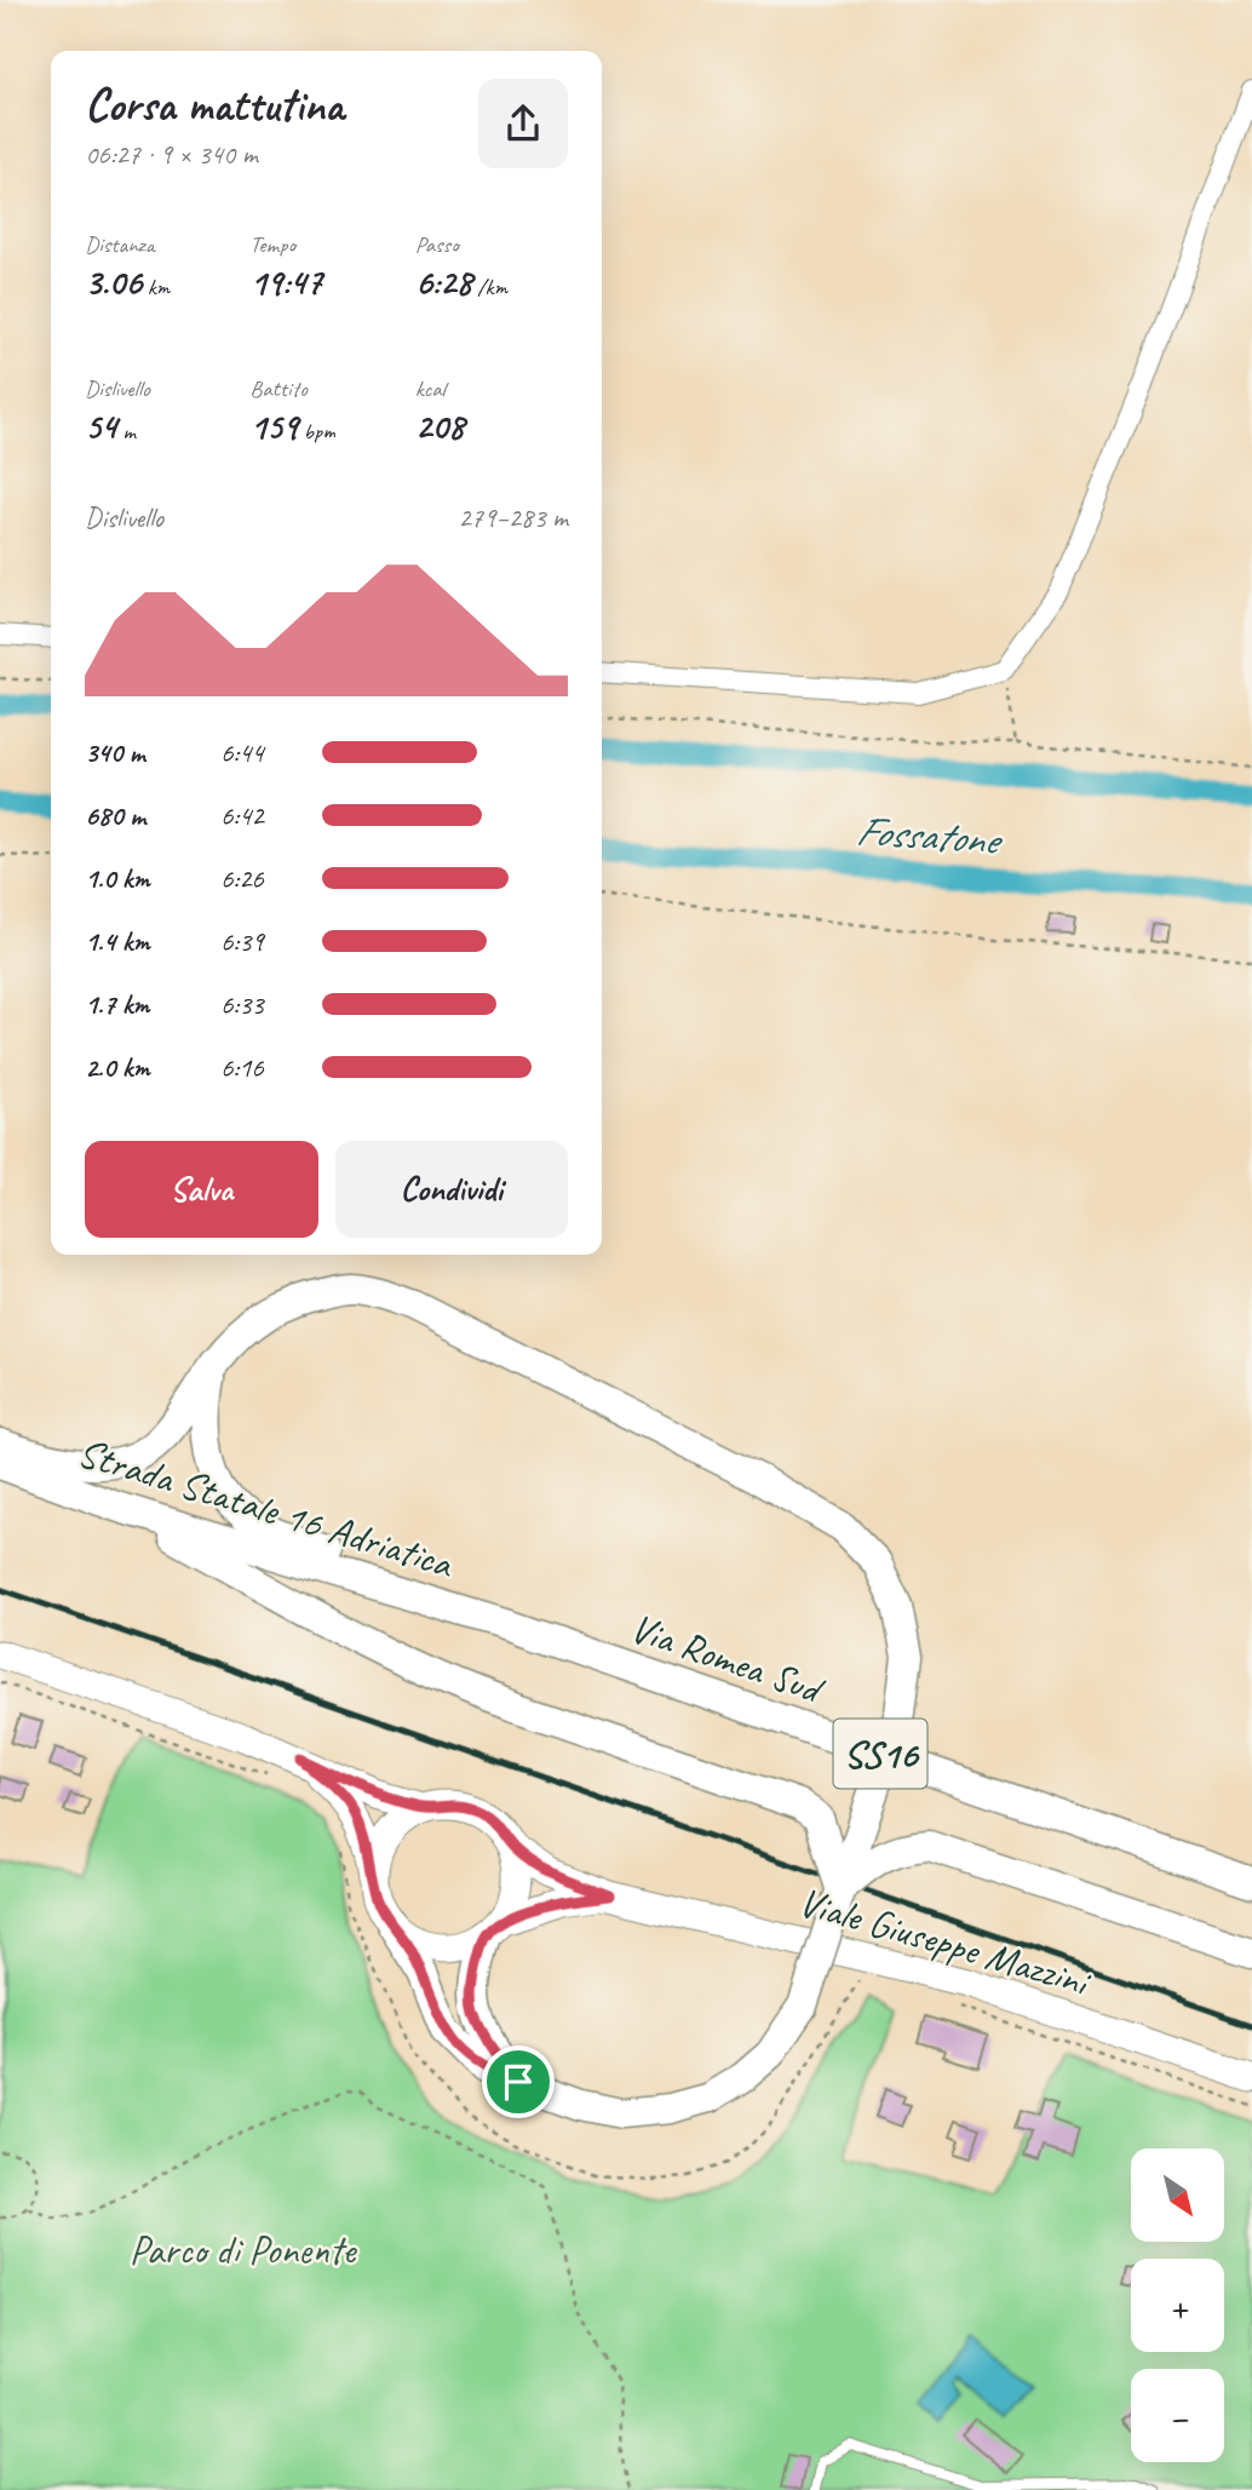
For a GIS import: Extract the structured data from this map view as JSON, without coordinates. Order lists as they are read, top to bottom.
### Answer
{
  "streets": {
    "main road": ["Strada Statale 16 Adriatica", "Via Romea Sud", "SS16"],
    "street": ["Viale Giuseppe Mazzini"]
  },
  "crossings": [
    ["Strada Statale 16 Adriatica", "Via Romea Sud"]
  ],
  "water": ["Fossatone"],
  "parks": ["Parco di Ponente"],
  "north": "bottom right",
  "page": {
    "heading": ["Corsa mattutina", "06:27 · 9 × 340 m"],
    "stats": [
      ["Distanza", "3.06 km"],
      ["Tempo", "19:47"],
      ["Passo", "6:28 /km"],
      ["Dislivello", "54 m"],
      ["Battito", "159 bpm"],
      ["kcal", "208"]
    ],
    "chart": ["Dislivello", "279–283 m"],
    "list": [
      {
        "name": "340 m",
        "note": "6:44"
      },
      {
        "name": "680 m",
        "note": "6:42"
      },
      {
        "name": "1.0 km",
        "note": "6:26"
      },
      {
        "name": "1.4 km",
        "note": "6:39"
      },
      {
        "name": "1.7 km",
        "note": "6:33"
      },
      {
        "name": "2.0 km",
        "note": "6:16"
      }
    ],
    "buttons": ["Salva", "Condividi"],
    "map_buttons": ["+", "−"]
  }
}
